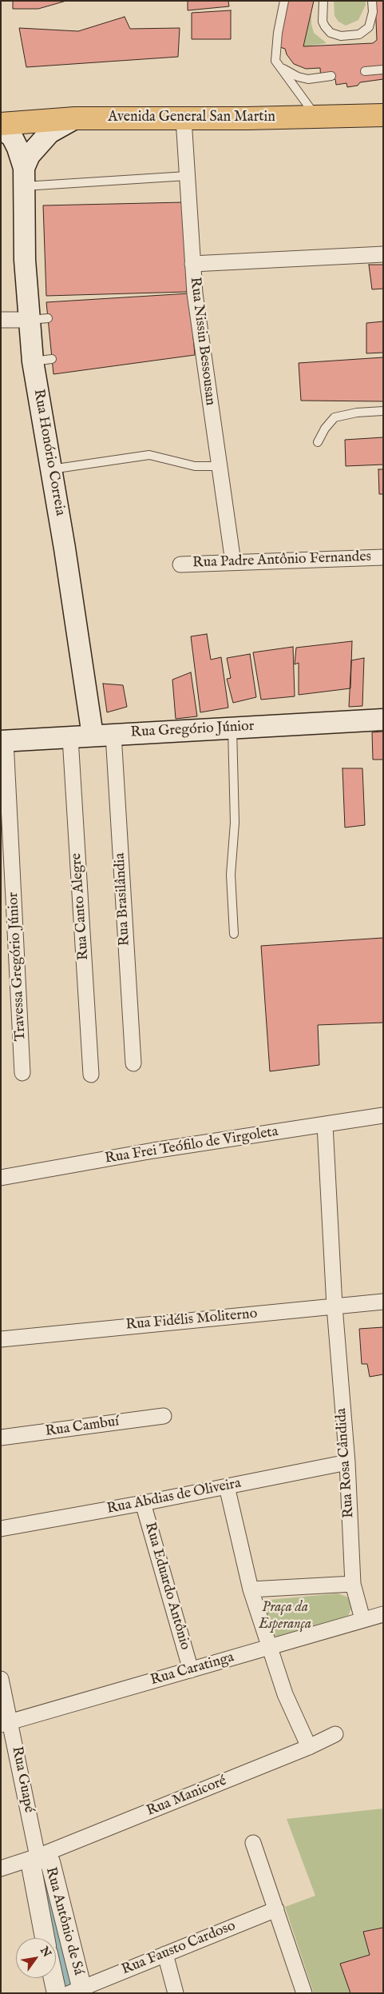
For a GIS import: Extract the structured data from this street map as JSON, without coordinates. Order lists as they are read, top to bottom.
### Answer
{
  "streets": {
    "main road": ["Avenida General San Martin", "Rua Honório Correia", "Rua Gregório Júnior"],
    "street": [
      "Rua Nissin Bessousan",
      "Rua Padre Antônio Fernandes",
      "Rua Brasilândia",
      "Rua Canto Alegre",
      "Travessa Gregório Júnior",
      "Rua Frei Teófilo de Virgoleta",
      "Rua Fidélis Moliterno",
      "Rua Cambuí",
      "Rua Rosa Cândida",
      "Rua Abdias de Oliveira",
      "Rua Eduardo Antônio",
      "Rua Caratinga",
      "Rua Guapé",
      "Rua Manicoré",
      "Rua Antônio de Sá",
      "Rua Fausto Cardoso"
    ]
  },
  "crossings": [
    ["Avenida General San Martin", "Rua Nissin Bessousan"],
    ["Avenida General San Martin", "Rua Honório Correia"],
    ["Rua Nissin Bessousan", "Rua Padre Antônio Fernandes"],
    ["Rua Honório Correia", "Rua Gregório Júnior"],
    ["Rua Gregório Júnior", "Rua Brasilândia"],
    ["Rua Gregório Júnior", "Rua Canto Alegre"],
    ["Rua Gregório Júnior", "Travessa Gregório Júnior"],
    ["Rua Frei Teófilo de Virgoleta", "Rua Rosa Cândida"],
    ["Rua Fidélis Moliterno", "Rua Rosa Cândida"],
    ["Rua Rosa Cândida", "Rua Abdias de Oliveira"],
    ["Rua Rosa Cândida", "Rua Caratinga"],
    ["Rua Abdias de Oliveira", "Rua Eduardo Antônio"],
    ["Rua Eduardo Antônio", "Rua Caratinga"],
    ["Rua Caratinga", "Rua Guapé"],
    ["Rua Guapé", "Rua Manicoré"],
    ["Rua Guapé", "Rua Antônio de Sá"],
    ["Rua Manicoré", "Rua Antônio de Sá"],
    ["Rua Antônio de Sá", "Rua Fausto Cardoso"]
  ],
  "parks": ["Praça da Esperança"],
  "north": "top right"
}
